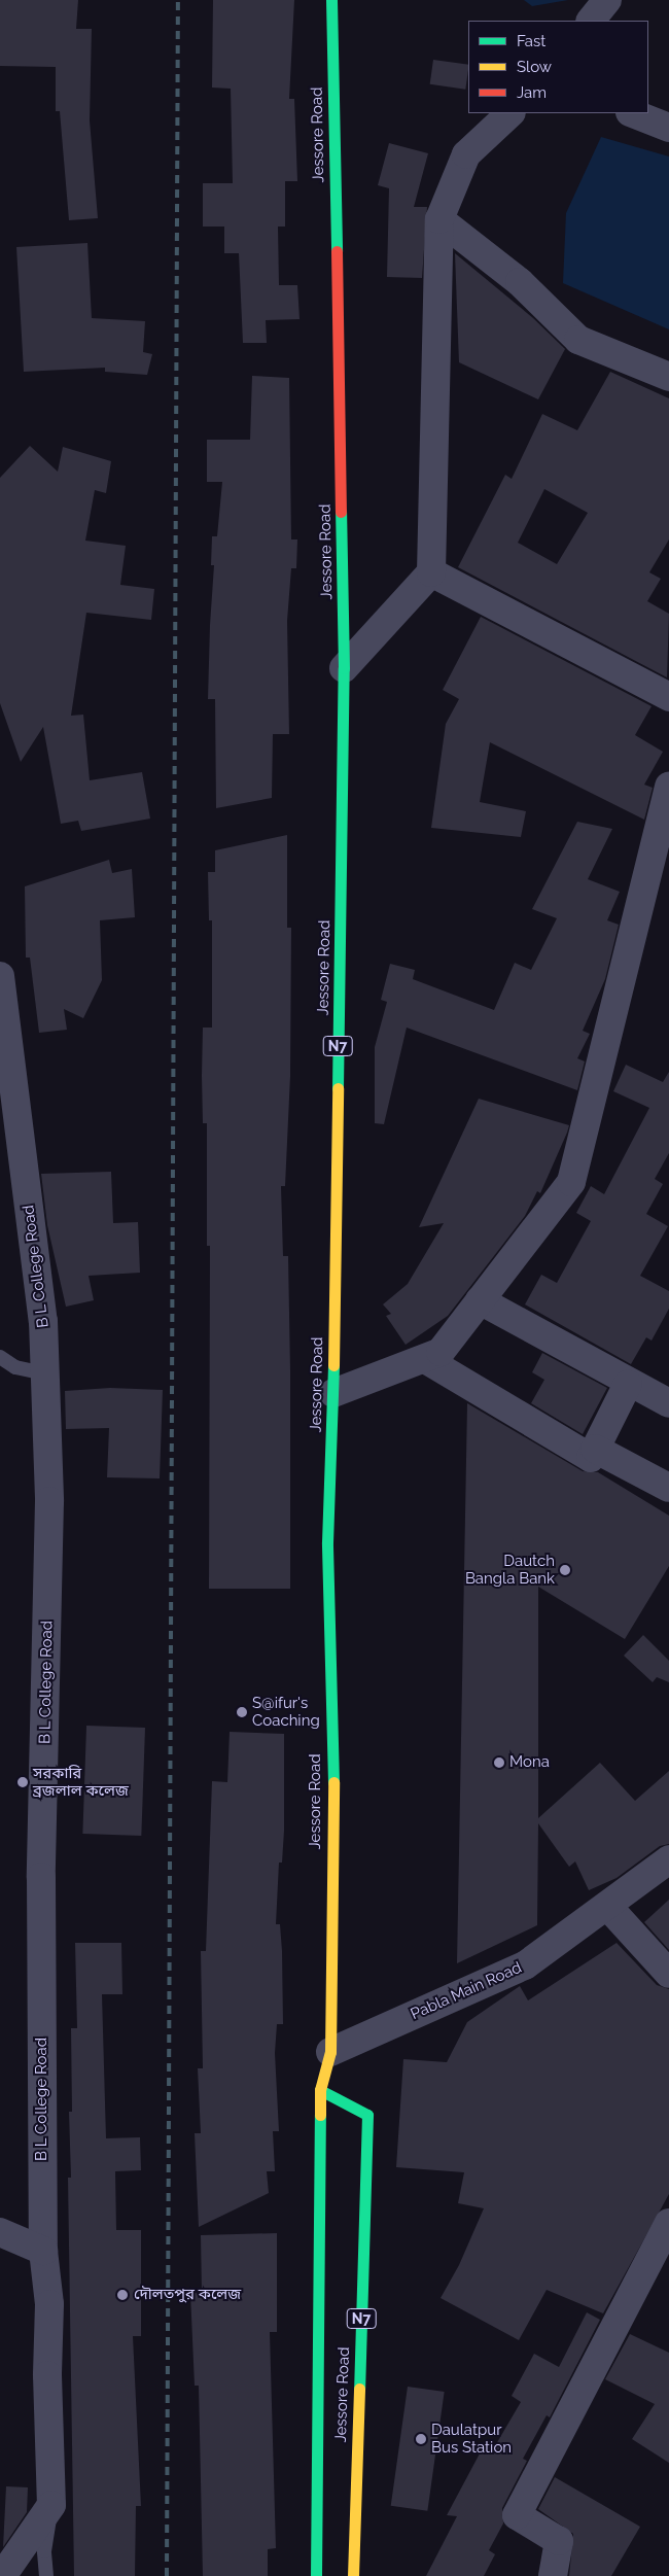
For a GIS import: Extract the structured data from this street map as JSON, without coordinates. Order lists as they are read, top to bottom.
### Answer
{
  "streets": {
    "highway": ["Jessore Road", "N7"],
    "street": ["B L College Road", "Pabla Main Road"]
  },
  "crossings": [
    ["Jessore Road", "Pabla Main Road"]
  ],
  "places": [
    "Dautch Bangla Bank",
    "S@ifur's Coaching",
    "Mona",
    "সরকারি ব্রজলাল কলেজ",
    "দৌলতপুর কলেজ",
    "Daulatpur Bus Station"
  ],
  "legend": ["Fast", "Slow", "Jam"]
}
